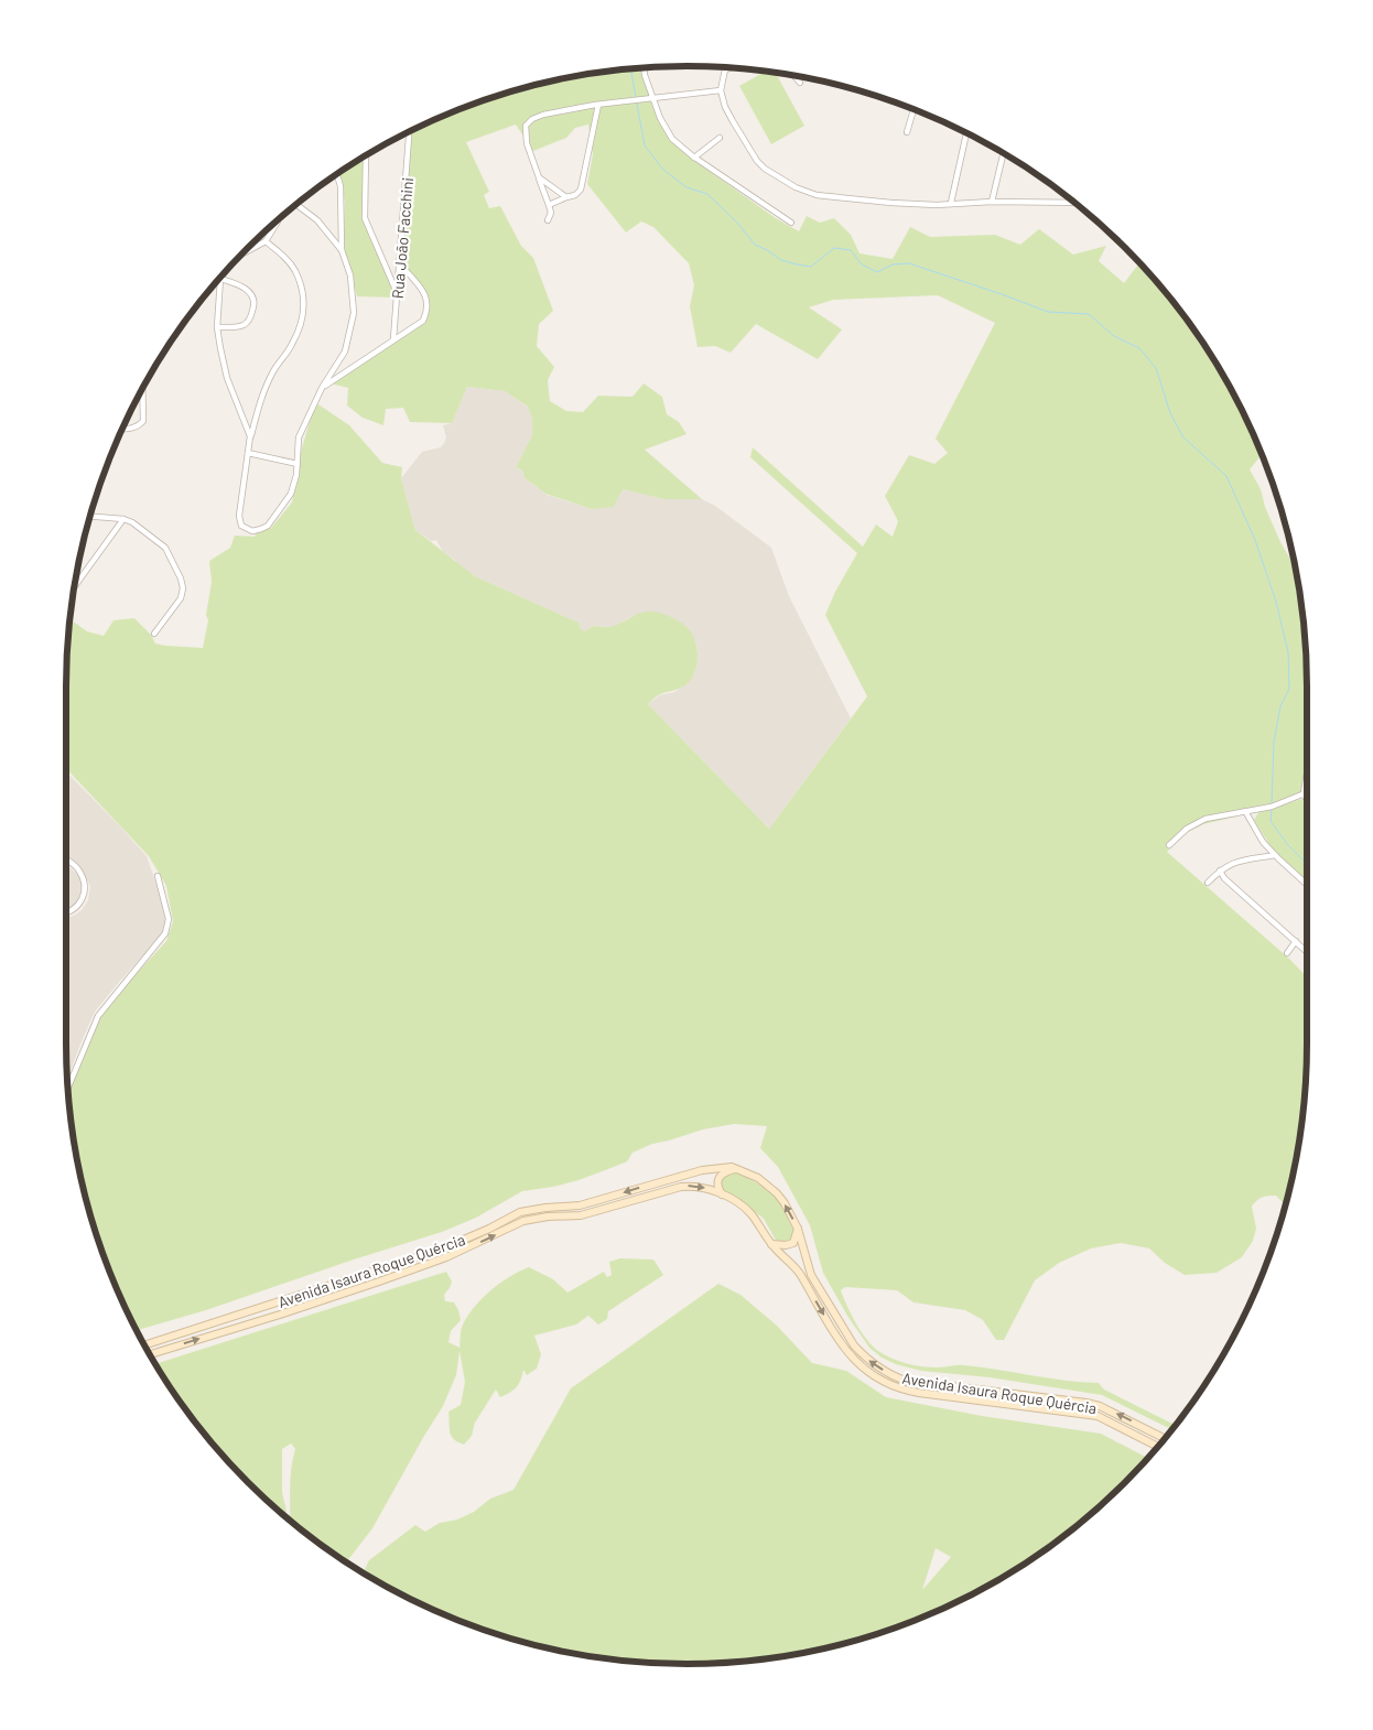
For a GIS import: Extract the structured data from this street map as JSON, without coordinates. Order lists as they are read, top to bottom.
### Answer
{
  "streets": {
    "main road": ["Avenida Isaura Roque Quércia"],
    "street": ["Rua João Facchini"]
  }
}
